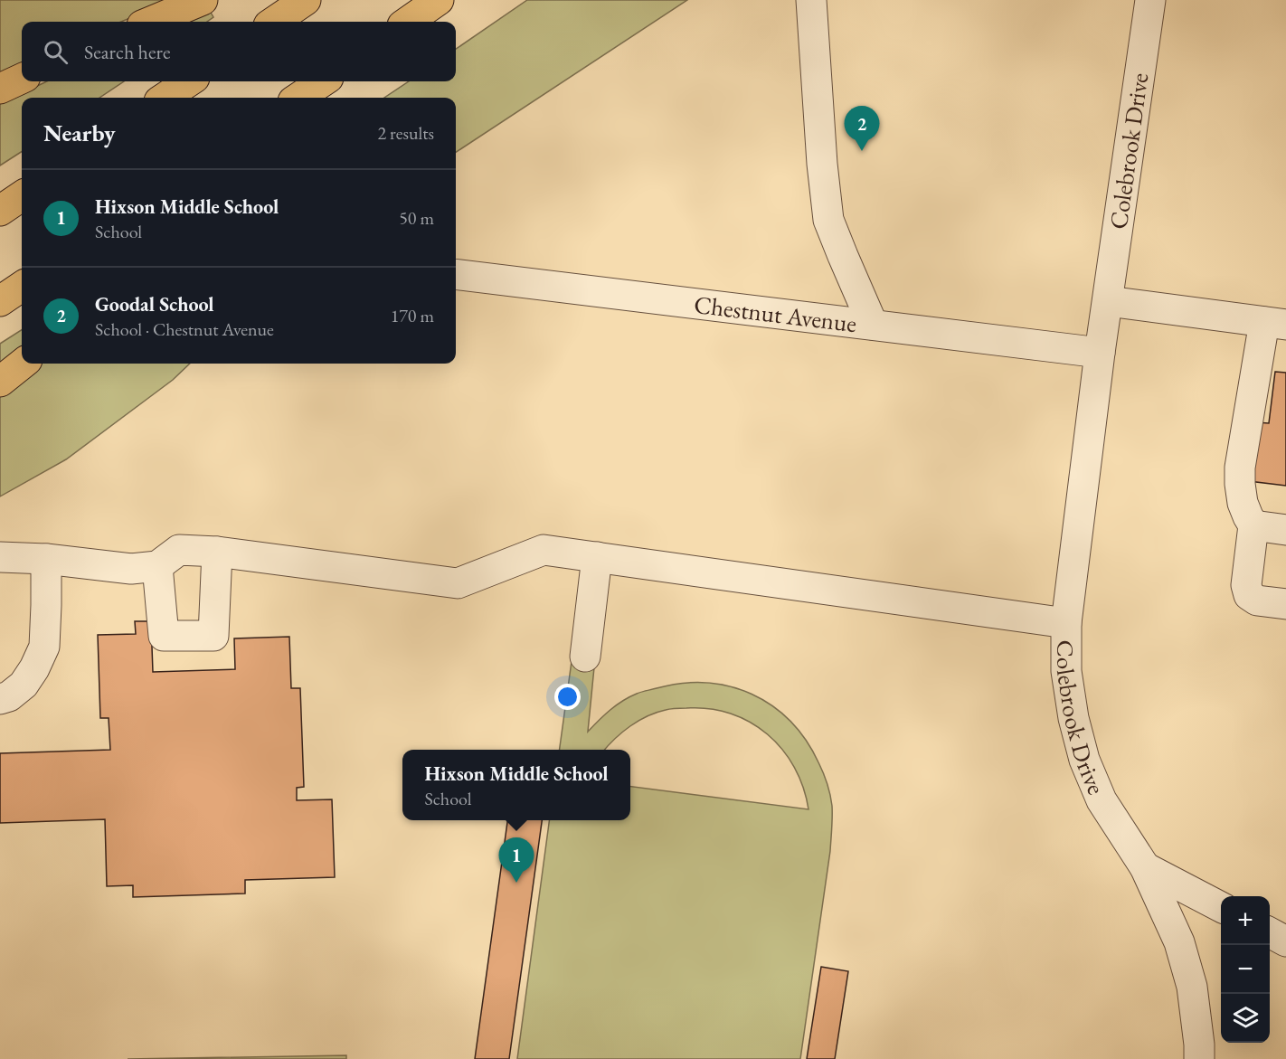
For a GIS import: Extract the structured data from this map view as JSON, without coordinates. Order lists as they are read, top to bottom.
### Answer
{
  "streets": {
    "street": ["Colebrook Drive", "Chestnut Avenue"]
  },
  "crossings": [
    ["Colebrook Drive", "Chestnut Avenue"]
  ],
  "page": {
    "search": "Search here",
    "heading": ["Nearby", "2 results"],
    "pins": ["2", "1"],
    "list": [
      {
        "mark": "1",
        "name": "Hixson Middle School",
        "note": "School",
        "value": "50 m"
      },
      {
        "mark": "2",
        "name": "Goodal School",
        "note": "School · Chestnut Avenue",
        "value": "170 m"
      }
    ],
    "popup": ["Hixson Middle School", "School"],
    "map_buttons": ["+", "−"]
  }
}
